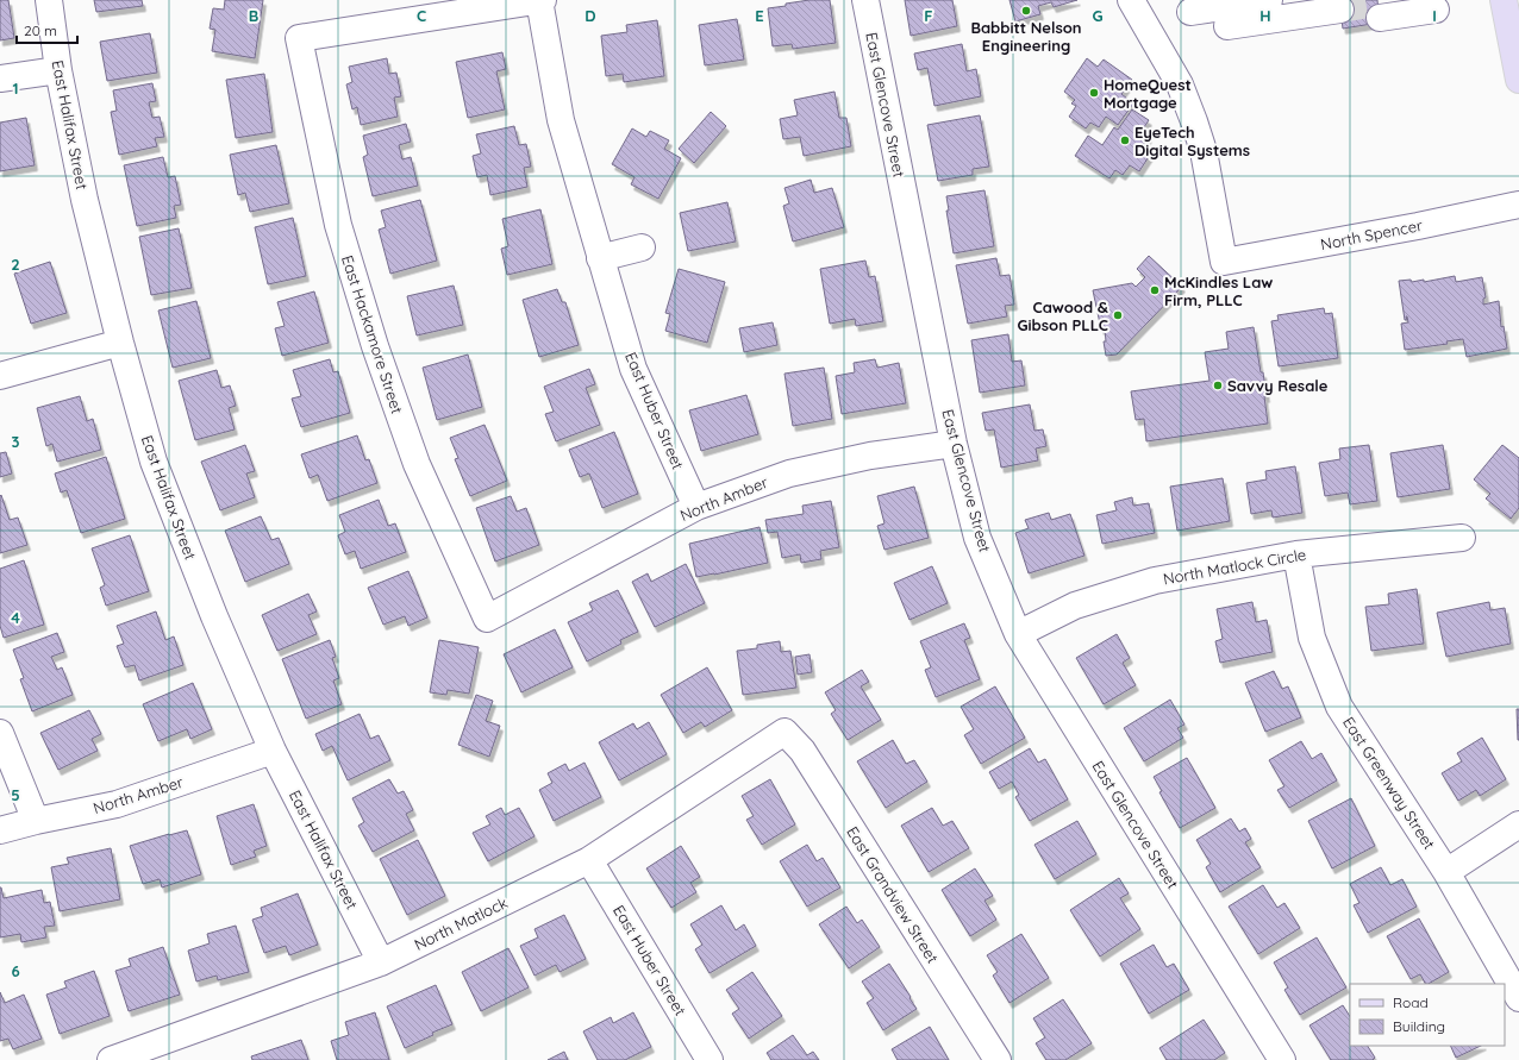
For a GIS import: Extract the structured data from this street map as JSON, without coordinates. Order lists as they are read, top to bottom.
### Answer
{
  "streets": {
    "street": [
      "East Glencove Street",
      "East Halifax Street",
      "North Spencer",
      "East Hackamore Street",
      "East Huber Street",
      "North Amber",
      "North Matlock Circle",
      "East Greenway Street",
      "East Grandview Street",
      "North Matlock"
    ]
  },
  "crossings": [
    ["East Glencove Street", "North Amber"],
    ["East Glencove Street", "North Matlock Circle"],
    ["East Halifax Street", "North Amber"],
    ["East Halifax Street", "North Matlock"],
    ["East Hackamore Street", "East Huber Street"],
    ["East Hackamore Street", "North Amber"],
    ["East Huber Street", "North Amber"],
    ["East Huber Street", "North Matlock"],
    ["North Matlock Circle", "East Greenway Street"],
    ["East Grandview Street", "North Matlock"]
  ],
  "places": [
    "Babbitt Nelson Engineering",
    "HomeQuest Mortgage",
    "EyeTech Digital Systems",
    "McKindles Law Firm, PLLC",
    "Cawood & Gibson PLLC",
    "Savvy Resale"
  ],
  "legend": ["Road", "Building"],
  "scale_bar": "20 m",
  "grid": {
    "columns": [
      "B",
      "C",
      "D",
      "E",
      "F",
      "G",
      "H",
      "I"
    ],
    "rows": [
      "1",
      "2",
      "3",
      "4",
      "5",
      "6"
    ]
  }
}
